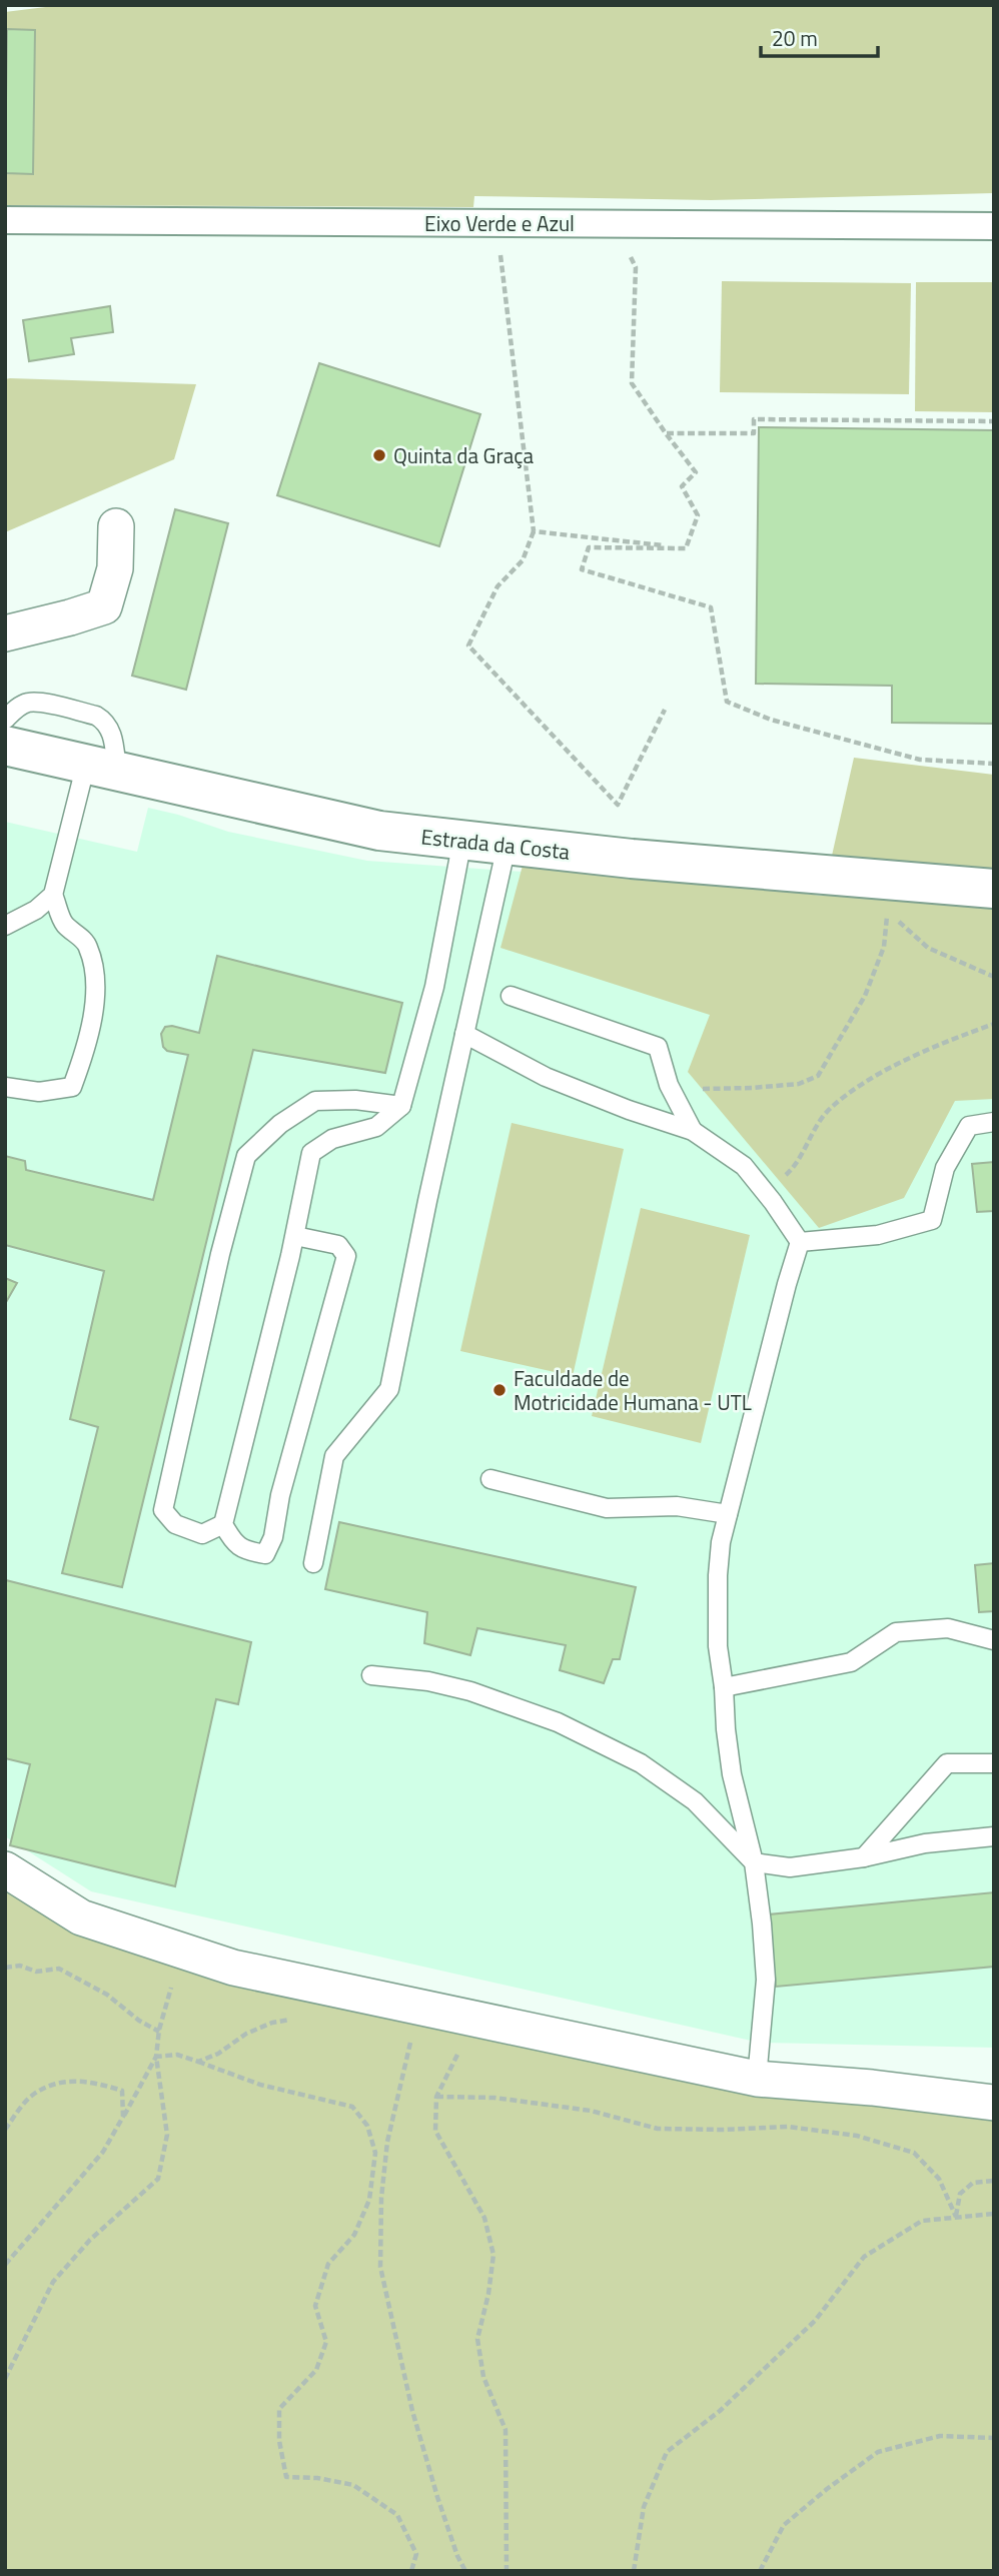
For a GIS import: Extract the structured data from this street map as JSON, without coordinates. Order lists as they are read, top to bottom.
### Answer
{
  "streets": {
    "street": ["Eixo Verde e Azul", "Estrada da Costa"]
  },
  "places": ["Quinta da Graça", "Faculdade de Motricidade Humana - UTL"],
  "scale_bar": "20 m"
}
